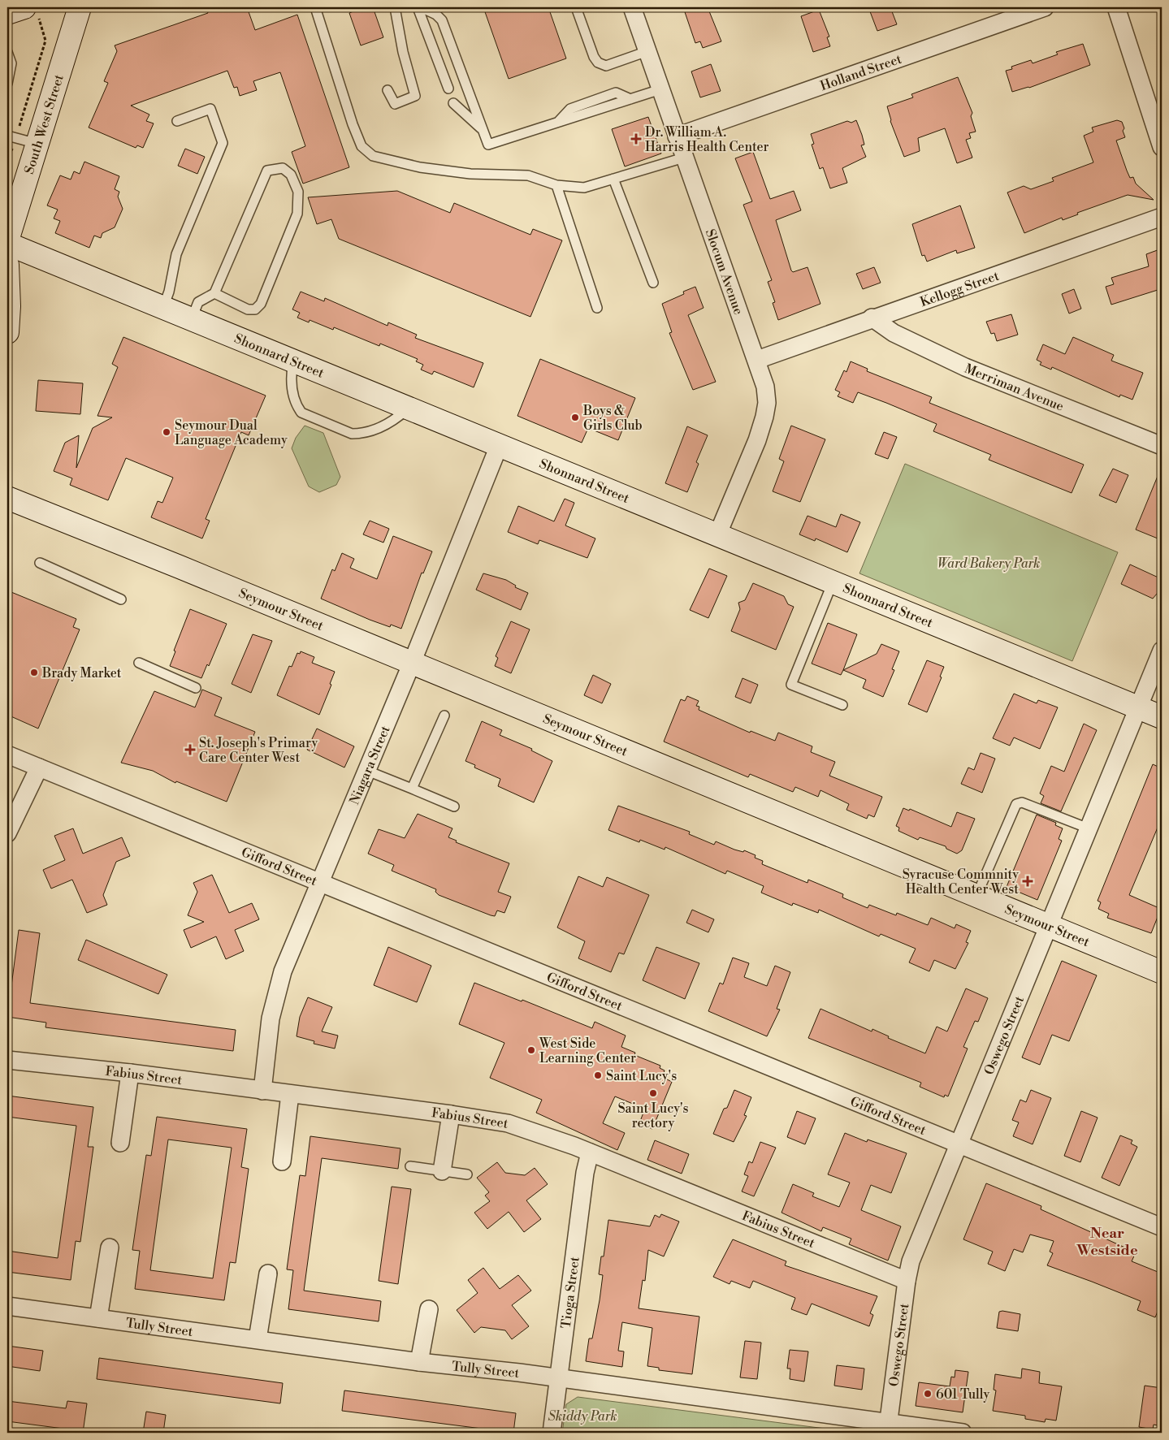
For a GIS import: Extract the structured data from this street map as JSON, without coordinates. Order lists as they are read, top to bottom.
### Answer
{
  "streets": {
    "street": [
      "Holland Street",
      "South West Street",
      "Slocum Avenue",
      "Kellogg Street",
      "Shonnard Street",
      "Merriman Avenue",
      "Seymour Street",
      "Niagara Street",
      "Gifford Street",
      "Oswego Street",
      "Fabius Street",
      "Tioga Street",
      "Tully Street"
    ]
  },
  "crossings": [
    ["Holland Street", "Slocum Avenue"],
    ["South West Street", "Shonnard Street"],
    ["Slocum Avenue", "Kellogg Street"],
    ["Slocum Avenue", "Shonnard Street"],
    ["Kellogg Street", "Merriman Avenue"],
    ["Shonnard Street", "Niagara Street"],
    ["Shonnard Street", "Oswego Street"],
    ["Seymour Street", "Niagara Street"],
    ["Seymour Street", "Oswego Street"],
    ["Niagara Street", "Gifford Street"],
    ["Niagara Street", "Fabius Street"],
    ["Gifford Street", "Oswego Street"],
    ["Oswego Street", "Fabius Street"],
    ["Oswego Street", "Tully Street"],
    ["Fabius Street", "Tioga Street"],
    ["Tioga Street", "Tully Street"]
  ],
  "districts": ["Near Westside"],
  "parks": ["Ward Bakery Park", "Skiddy Park"],
  "places": {
    "health": ["Dr. William A. Harris Health Center", "St. Joseph's Primary Care Center West", "Syracuse Commnity Health Center West"],
    "other": [
      "Boys & Girls Club",
      "Seymour Dual Language Academy",
      "Brady Market",
      "West Side Learning Center",
      "Saint Lucy's",
      "Saint Lucy's rectory",
      "601 Tully"
    ]
  }
}
